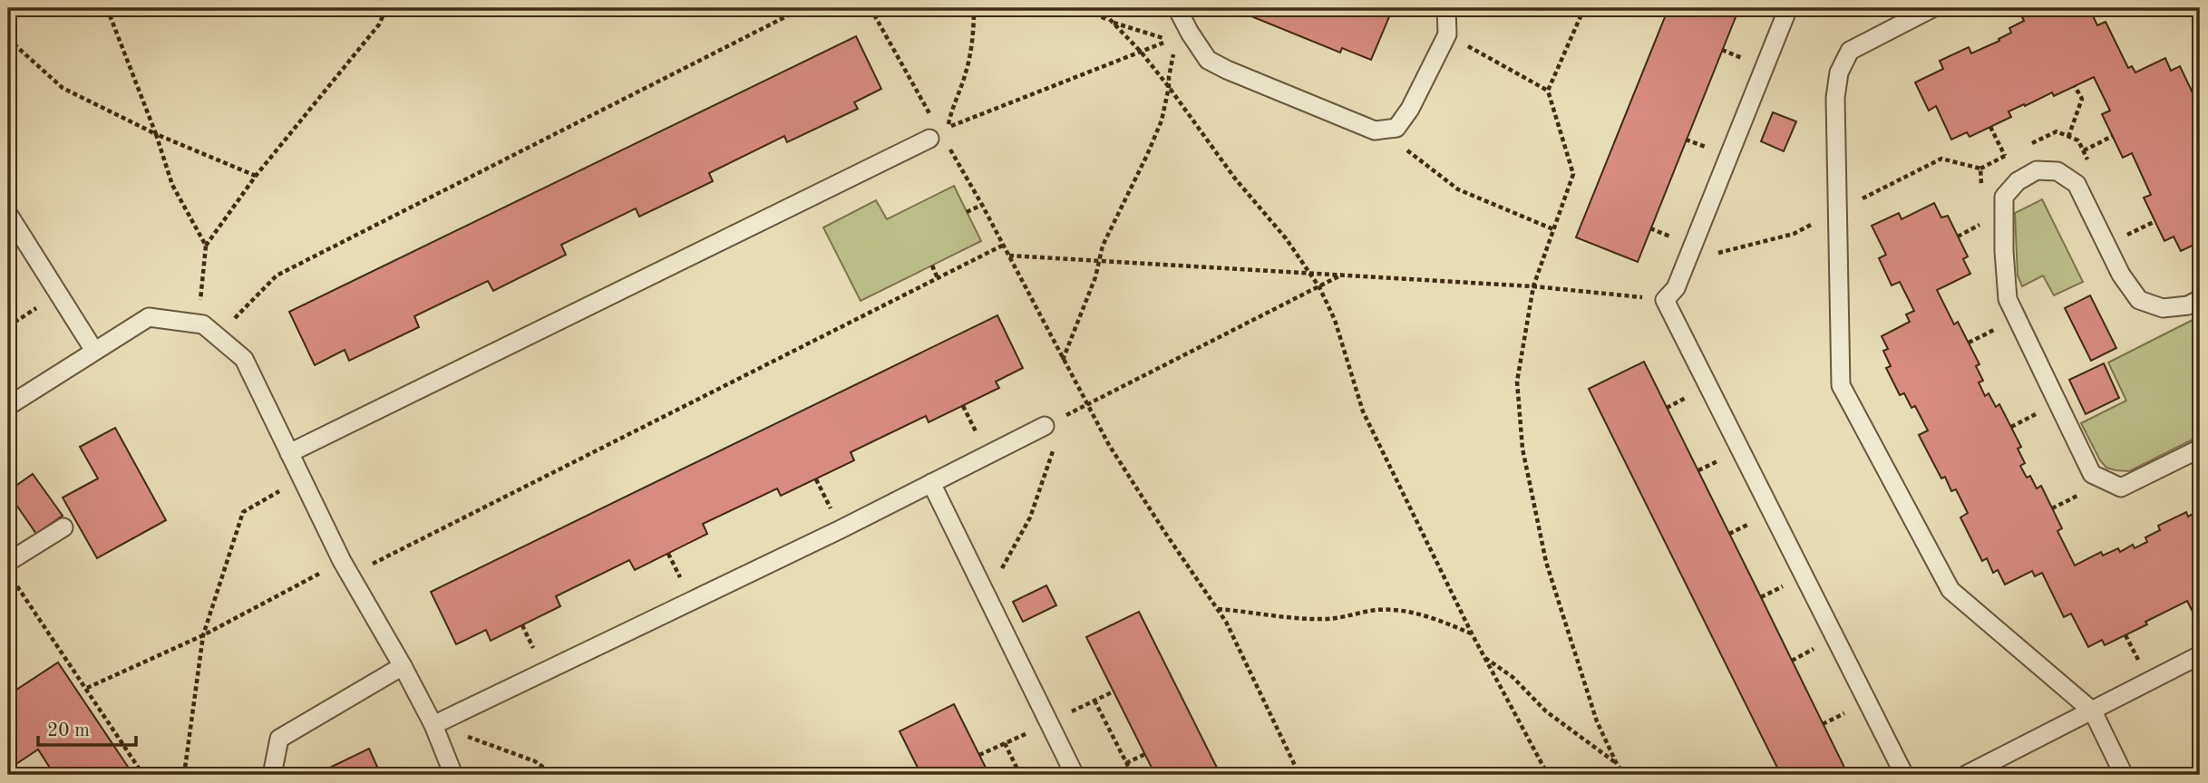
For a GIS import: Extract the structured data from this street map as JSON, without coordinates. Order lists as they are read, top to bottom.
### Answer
{
  "scale_bar": "20 m"
}
